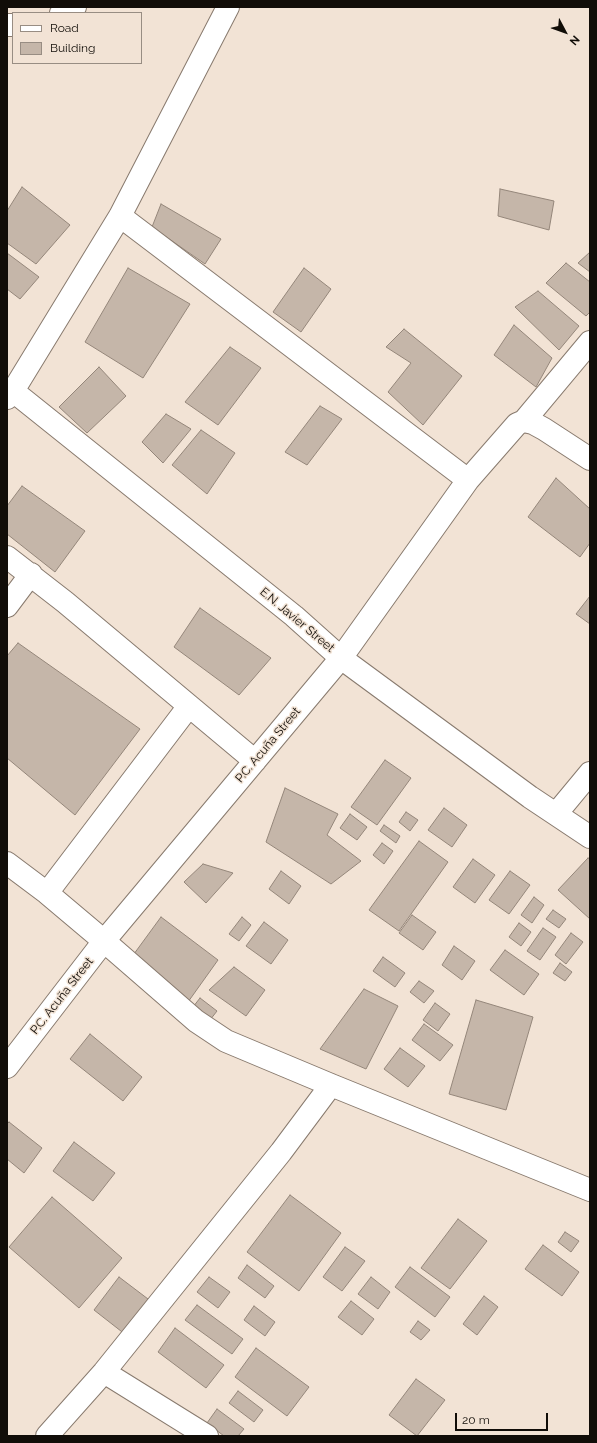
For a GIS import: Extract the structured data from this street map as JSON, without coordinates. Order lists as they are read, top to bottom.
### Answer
{
  "streets": {
    "street": ["E.N. Javier Street", "P.C. Acuña Street"]
  },
  "crossings": [
    ["E.N. Javier Street", "P.C. Acuña Street"]
  ],
  "legend": ["Road", "Building"],
  "scale_bar": "20 m",
  "north": "bottom right"
}
